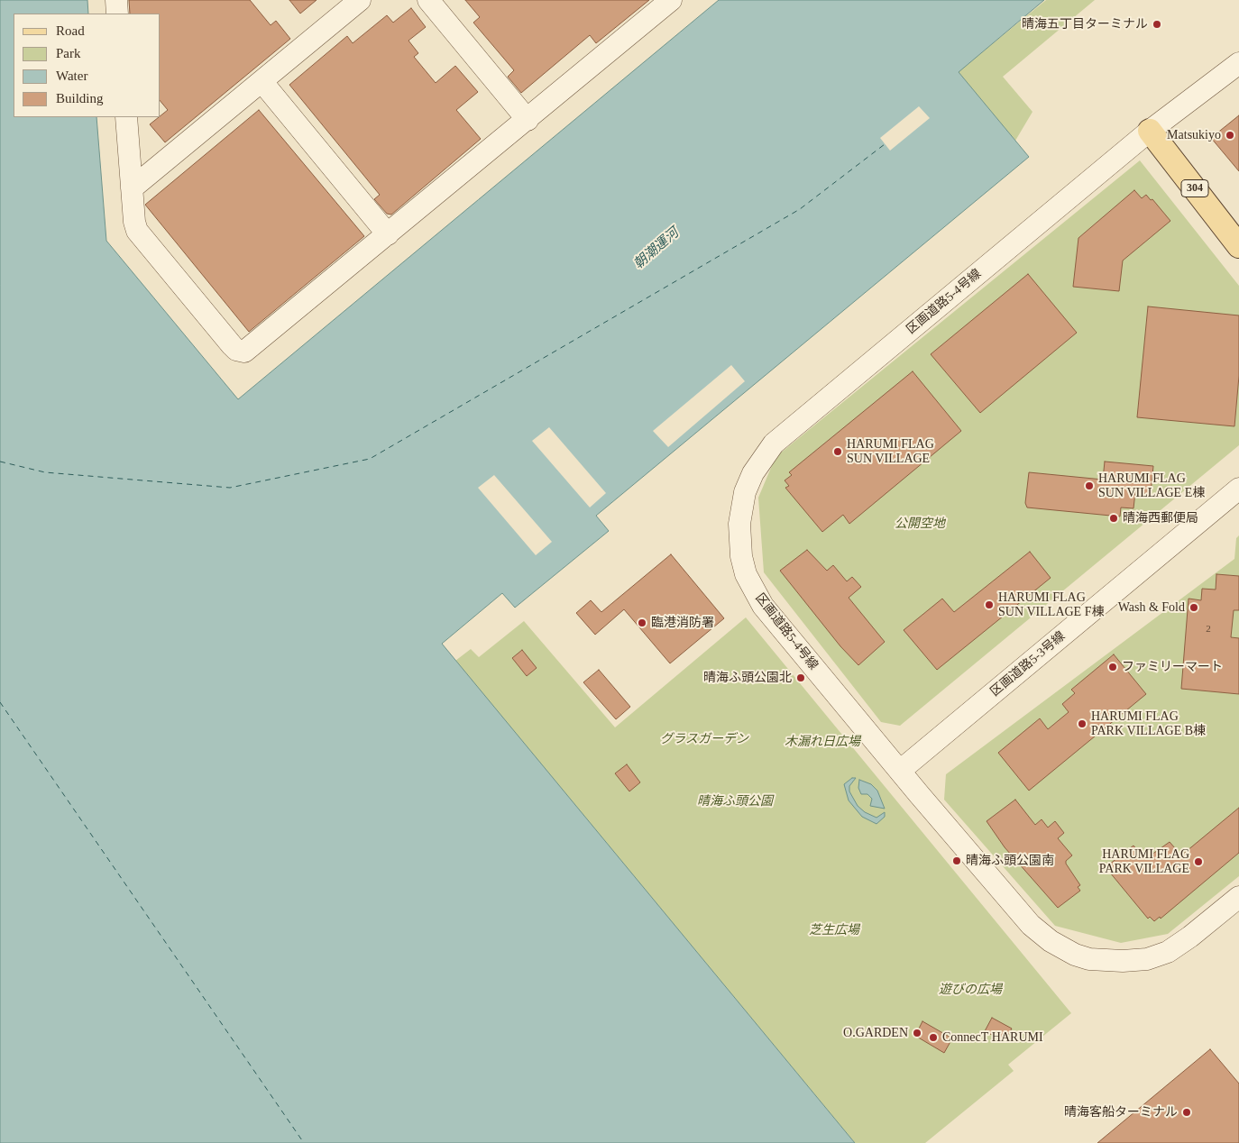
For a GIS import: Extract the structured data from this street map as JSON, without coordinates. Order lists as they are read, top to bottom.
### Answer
{
  "streets": {
    "main road": ["304"],
    "street": ["区画道路5-4号線", "区画道路5-3号線"]
  },
  "crossings": [
    ["304", "区画道路5-4号線"],
    ["区画道路5-4号線", "区画道路5-3号線"]
  ],
  "water": ["朝潮運河"],
  "parks": [
    "公開空地",
    "グラスガーデン",
    "木漏れ日広場",
    "晴海ふ頭公園",
    "芝生広場",
    "遊びの広場"
  ],
  "places": [
    "晴海五丁目ターミナル",
    "Matsukiyo",
    "HARUMI FLAG SUN VILLAGE",
    "HARUMI FLAG SUN VILLAGE E棟",
    "晴海西郵便局",
    "HARUMI FLAG SUN VILLAGE F棟",
    "Wash & Fold",
    "臨港消防署",
    "ファミリーマート",
    "晴海ふ頭公園北",
    "HARUMI FLAG PARK VILLAGE B棟",
    "晴海ふ頭公園南",
    "HARUMI FLAG PARK VILLAGE",
    "O.GARDEN",
    "ConnecT HARUMI",
    "晴海客船ターミナル"
  ],
  "house_numbers": ["2"],
  "legend": [
    "Road",
    "Park",
    "Water",
    "Building"
  ]
}
